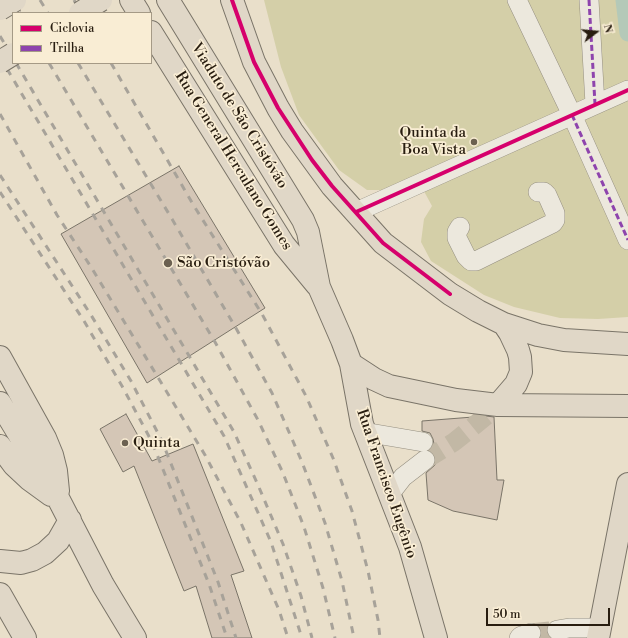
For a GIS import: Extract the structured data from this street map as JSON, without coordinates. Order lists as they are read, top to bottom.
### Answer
{
  "streets": {
    "main road": ["Viaduto de São Cristóvão", "Rua General Herculano Gomes", "Rua Francisco Eugênio"]
  },
  "crossings": [
    ["Viaduto de São Cristóvão", "Rua General Herculano Gomes"],
    ["Viaduto de São Cristóvão", "Rua Francisco Eugênio"],
    ["Rua General Herculano Gomes", "Rua Francisco Eugênio"]
  ],
  "places": ["Quinta da Boa Vista", "São Cristóvão", "Quinta"],
  "legend": ["Ciclovia", "Trilha"],
  "scale_bar": "50 m",
  "north": "right"
}
